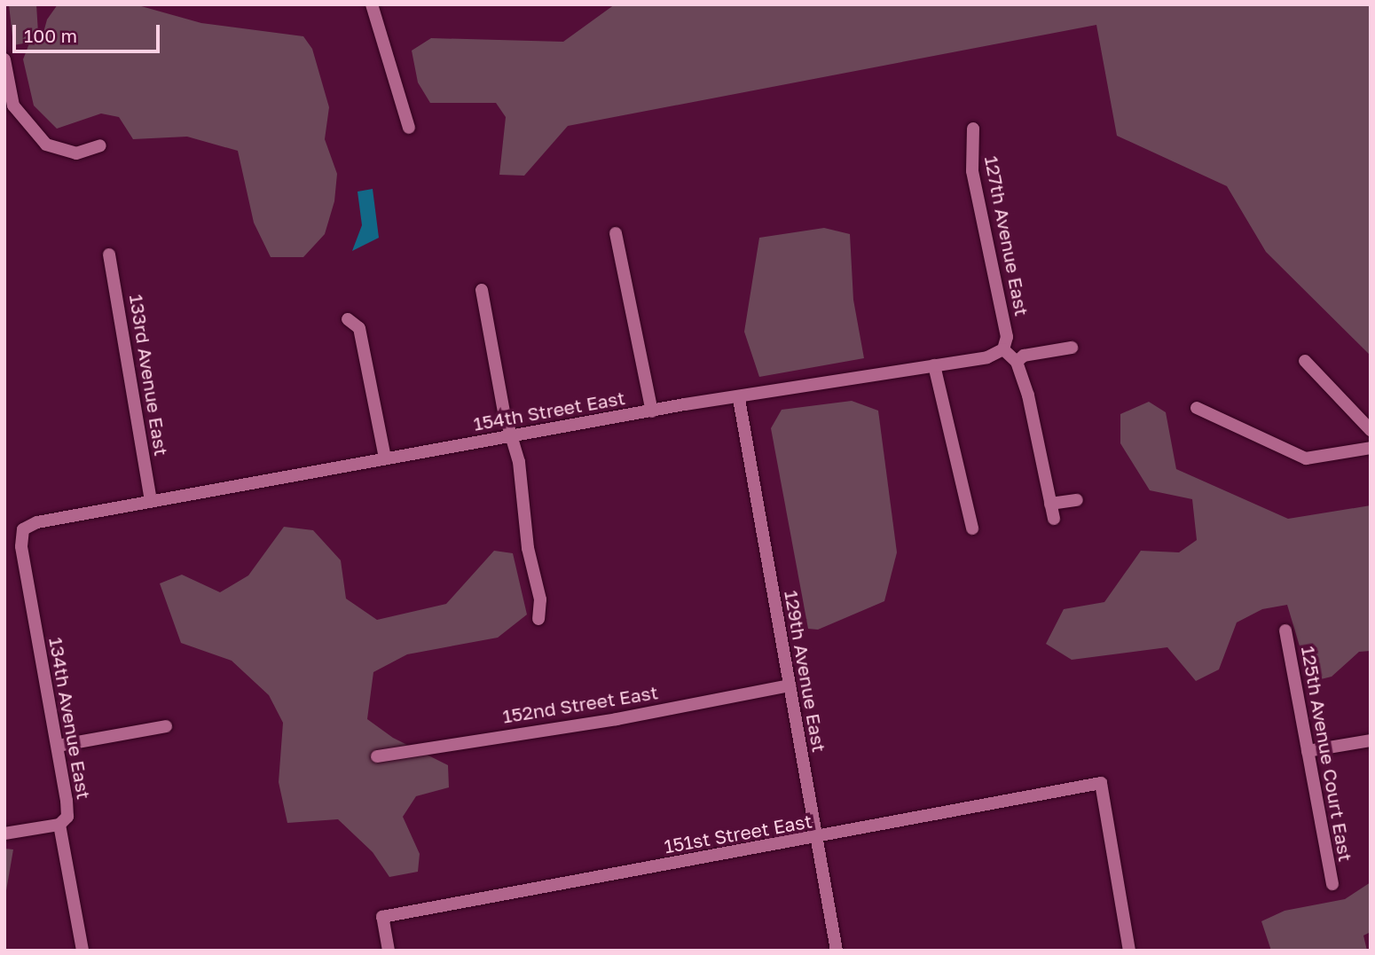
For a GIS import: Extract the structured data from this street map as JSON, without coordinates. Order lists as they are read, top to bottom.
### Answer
{
  "streets": {
    "street": [
      "127th Avenue East",
      "133rd Avenue East",
      "154th Street East",
      "129th Avenue East",
      "152nd Street East",
      "134th Avenue East",
      "125th Avenue Court East",
      "151st Street East"
    ]
  },
  "crossings": [
    ["127th Avenue East", "154th Street East"],
    ["133rd Avenue East", "154th Street East"],
    ["154th Street East", "129th Avenue East"],
    ["154th Street East", "134th Avenue East"],
    ["129th Avenue East", "152nd Street East"],
    ["129th Avenue East", "151st Street East"]
  ],
  "scale_bar": "100 m"
}
